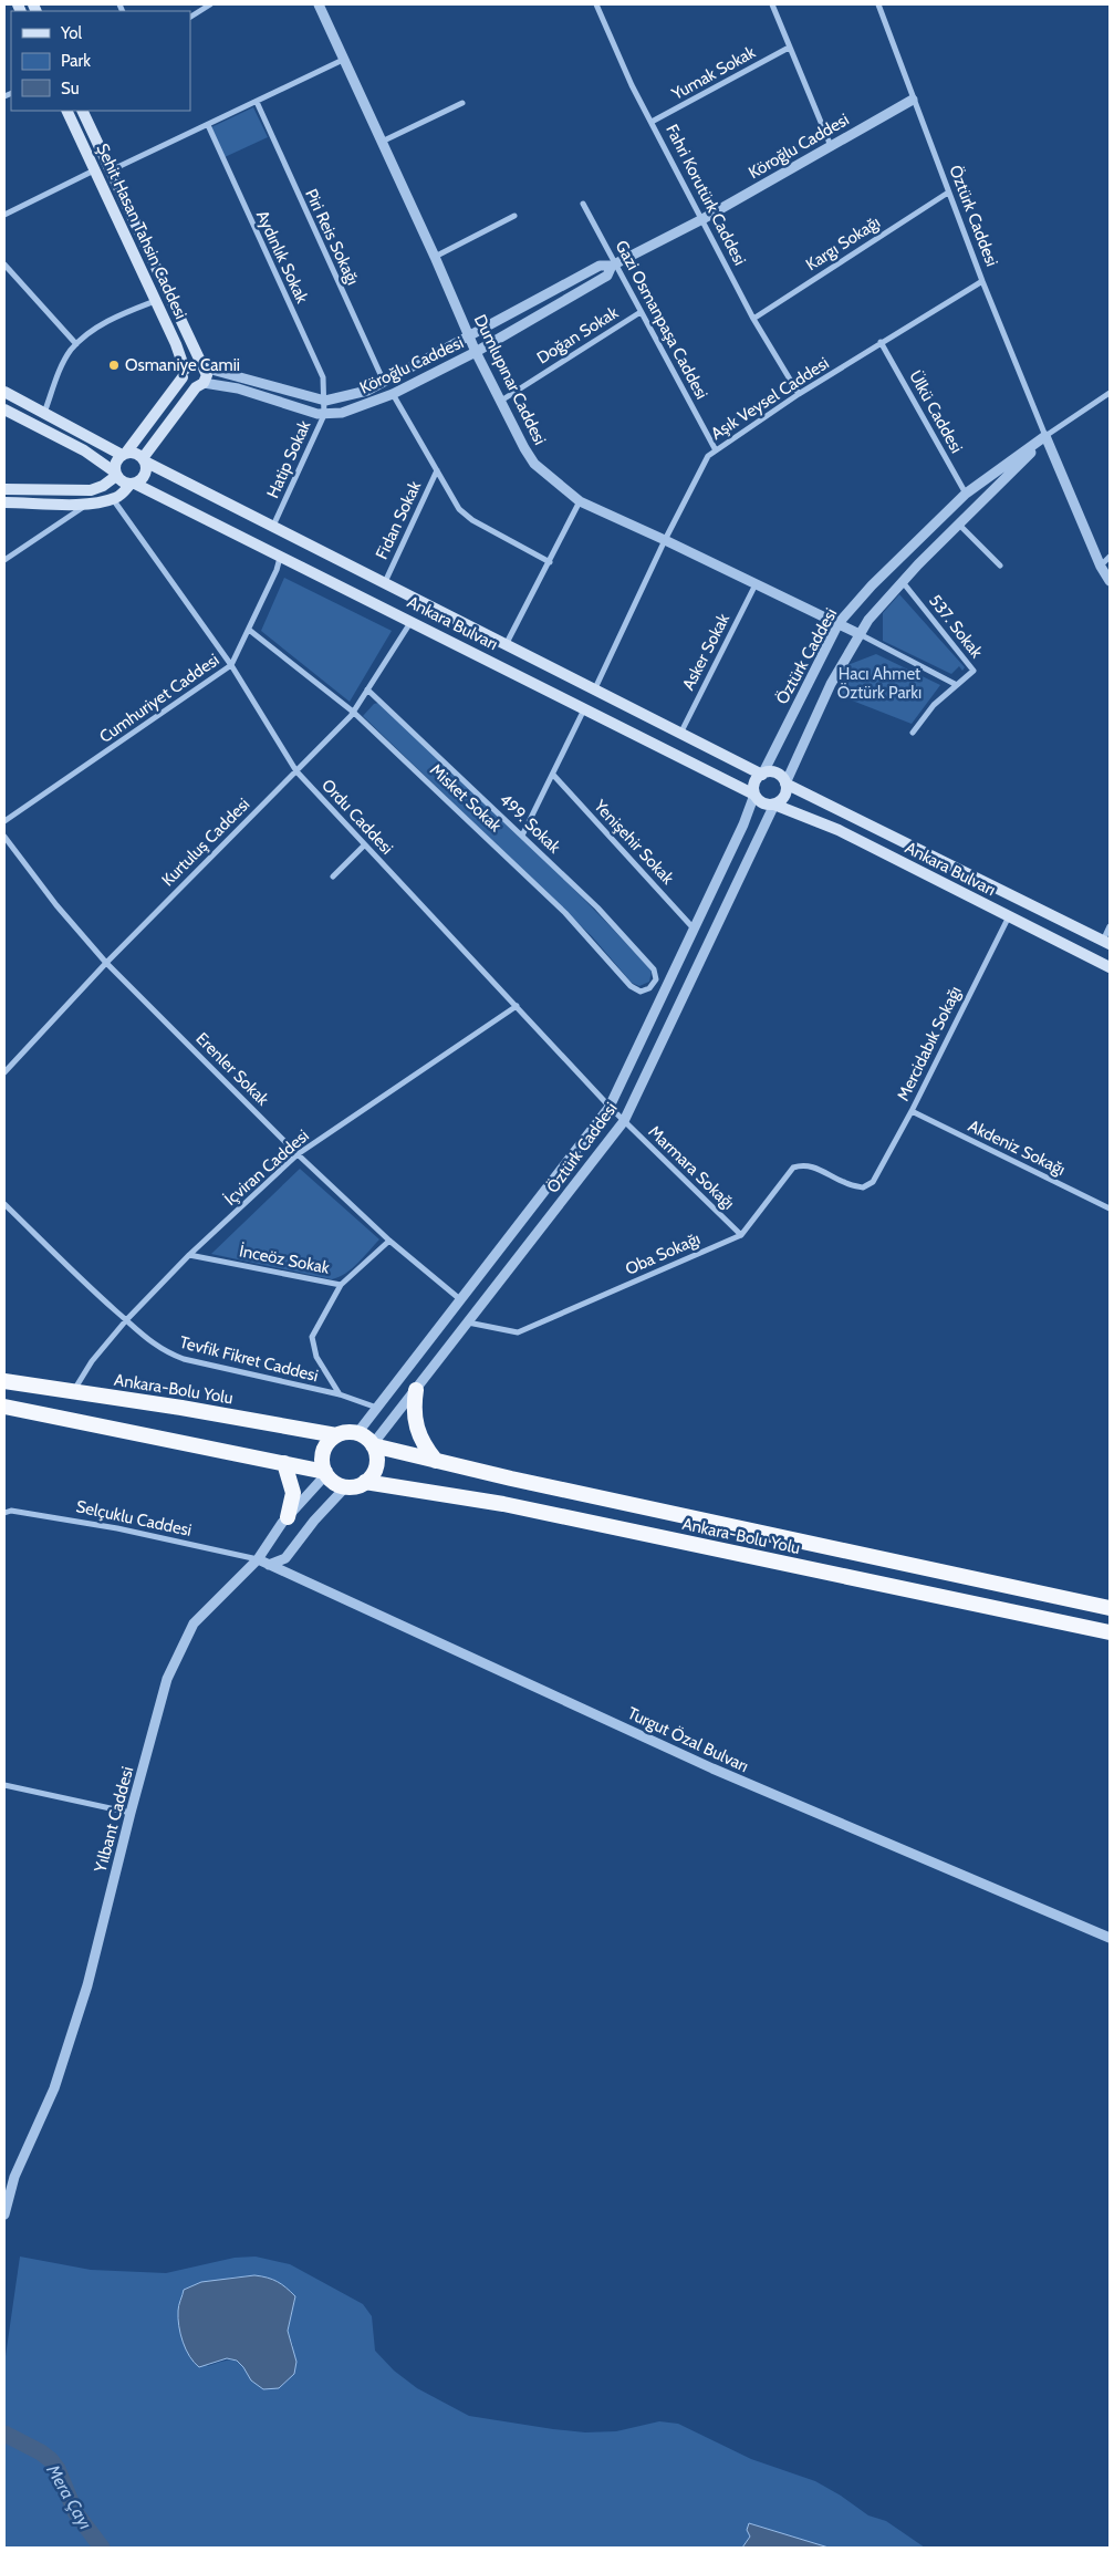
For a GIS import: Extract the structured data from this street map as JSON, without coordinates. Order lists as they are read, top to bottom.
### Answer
{
  "streets": {
    "highway": ["Ankara-Bolu Yolu"],
    "main road": ["Şehit Hasan Tahsin Caddesi", "Ankara Bulvarı"],
    "street": [
      "Yumak Sokak",
      "Köroğlu Caddesi",
      "Fahri Korutürk Caddesi",
      "Öztürk Caddesi",
      "Piri Reis Sokağı",
      "Kargı Sokağı",
      "Aydınlık Sokak",
      "Gazi Osmanpaşa Caddesi",
      "Doğan Sokak",
      "Dumlupınar Caddesi",
      "Aşık Veysel Caddesi",
      "Ülkü Caddesi",
      "Hatip Sokak",
      "Fidan Sokak",
      "537. Sokak",
      "Asker Sokak",
      "Cumhuriyet Caddesi",
      "Misket Sokak",
      "Ordu Caddesi",
      "499. Sokak",
      "Kurtuluş Caddesi",
      "Yenişehir Sokak",
      "Mercidabık Sokağı",
      "Erenler Sokak",
      "Akdeniz Sokağı",
      "İçviran Caddesi",
      "Marmara Sokağı",
      "Oba Sokağı",
      "İnceöz Sokak",
      "Tevfik Fikret Caddesi",
      "Selçuklu Caddesi",
      "Turgut Özal Bulvarı",
      "Yılbant Caddesi"
    ]
  },
  "crossings": [
    ["Yumak Sokak", "Fahri Korutürk Caddesi"],
    ["Köroğlu Caddesi", "Fahri Korutürk Caddesi"],
    ["Köroğlu Caddesi", "Öztürk Caddesi"],
    ["Köroğlu Caddesi", "Şehit Hasan Tahsin Caddesi"],
    ["Köroğlu Caddesi", "Piri Reis Sokağı"],
    ["Köroğlu Caddesi", "Aydınlık Sokak"],
    ["Köroğlu Caddesi", "Gazi Osmanpaşa Caddesi"],
    ["Köroğlu Caddesi", "Dumlupınar Caddesi"],
    ["Köroğlu Caddesi", "Hatip Sokak"],
    ["Fahri Korutürk Caddesi", "Kargı Sokağı"],
    ["Fahri Korutürk Caddesi", "Aşık Veysel Caddesi"],
    ["Öztürk Caddesi", "Kargı Sokağı"],
    ["Öztürk Caddesi", "Dumlupınar Caddesi"],
    ["Öztürk Caddesi", "Aşık Veysel Caddesi"],
    ["Öztürk Caddesi", "Ülkü Caddesi"],
    ["Öztürk Caddesi", "Ankara Bulvarı"],
    ["Öztürk Caddesi", "537. Sokak"],
    ["Öztürk Caddesi", "Ordu Caddesi"],
    ["Öztürk Caddesi", "Yenişehir Sokak"],
    ["Öztürk Caddesi", "Erenler Sokak"],
    ["Öztürk Caddesi", "Marmara Sokağı"],
    ["Öztürk Caddesi", "Oba Sokağı"],
    ["Öztürk Caddesi", "Tevfik Fikret Caddesi"],
    ["Öztürk Caddesi", "Ankara-Bolu Yolu"],
    ["Öztürk Caddesi", "Yılbant Caddesi"],
    ["Aydınlık Sokak", "Hatip Sokak"],
    ["Gazi Osmanpaşa Caddesi", "Doğan Sokak"],
    ["Gazi Osmanpaşa Caddesi", "Aşık Veysel Caddesi"],
    ["Doğan Sokak", "Dumlupınar Caddesi"],
    ["Dumlupınar Caddesi", "Aşık Veysel Caddesi"],
    ["Dumlupınar Caddesi", "Asker Sokak"],
    ["Aşık Veysel Caddesi", "Ülkü Caddesi"],
    ["Aşık Veysel Caddesi", "Ankara Bulvarı"],
    ["Hatip Sokak", "Ankara Bulvarı"],
    ["Fidan Sokak", "Ankara Bulvarı"],
    ["Ankara Bulvarı", "Asker Sokak"],
    ["Ankara Bulvarı", "Cumhuriyet Caddesi"],
    ["Ankara Bulvarı", "Kurtuluş Caddesi"],
    ["Ankara Bulvarı", "Mercidabık Sokağı"],
    ["Cumhuriyet Caddesi", "Misket Sokak"],
    ["Cumhuriyet Caddesi", "Ordu Caddesi"],
    ["Misket Sokak", "499. Sokak"],
    ["Misket Sokak", "Kurtuluş Caddesi"],
    ["Ordu Caddesi", "Kurtuluş Caddesi"],
    ["Ordu Caddesi", "İçviran Caddesi"],
    ["Ordu Caddesi", "Marmara Sokağı"],
    ["499. Sokak", "Kurtuluş Caddesi"],
    ["Kurtuluş Caddesi", "Erenler Sokak"],
    ["Mercidabık Sokağı", "Akdeniz Sokağı"],
    ["Mercidabık Sokağı", "Oba Sokağı"],
    ["Erenler Sokak", "İçviran Caddesi"],
    ["Erenler Sokak", "İnceöz Sokak"],
    ["İçviran Caddesi", "İnceöz Sokak"],
    ["İçviran Caddesi", "Tevfik Fikret Caddesi"],
    ["İçviran Caddesi", "Ankara-Bolu Yolu"],
    ["Marmara Sokağı", "Oba Sokağı"],
    ["Ankara-Bolu Yolu", "Yılbant Caddesi"],
    ["Selçuklu Caddesi", "Turgut Özal Bulvarı"],
    ["Selçuklu Caddesi", "Yılbant Caddesi"],
    ["Turgut Özal Bulvarı", "Yılbant Caddesi"]
  ],
  "water": ["Mera Çayı"],
  "parks": ["Hacı Ahmet Öztürk Parkı"],
  "places": ["Osmaniye Camii"],
  "legend": ["Yol", "Park", "Su"]
}
